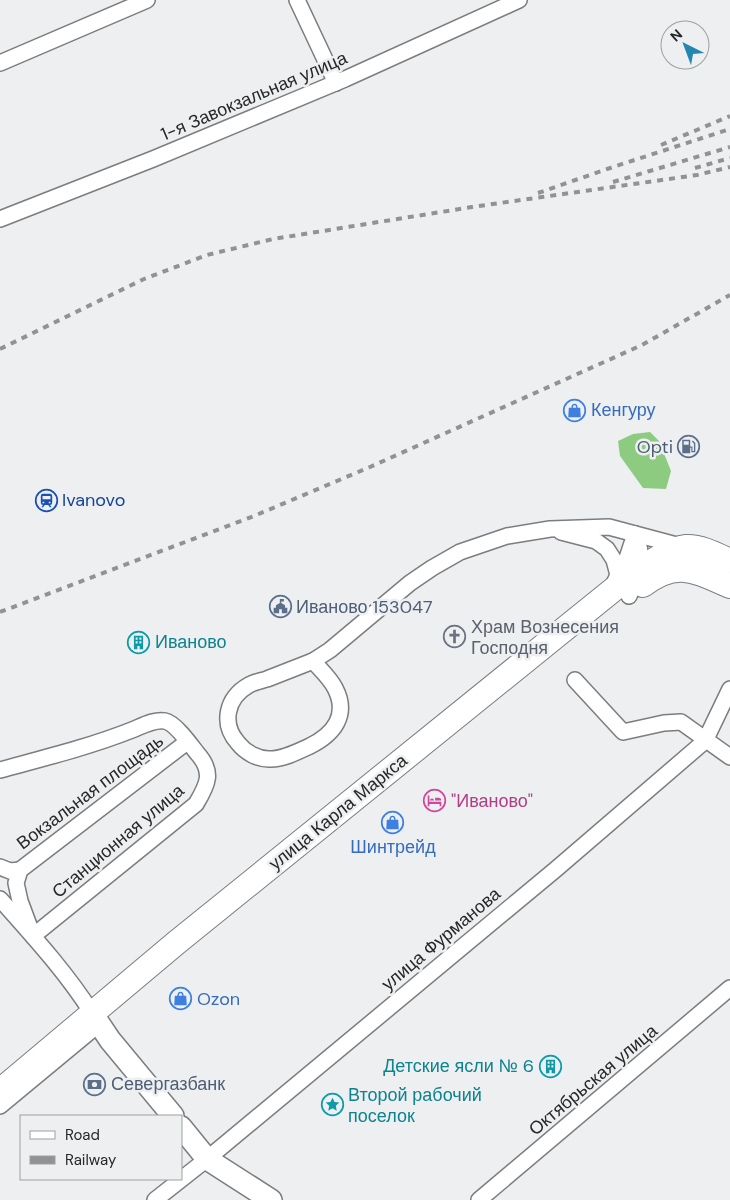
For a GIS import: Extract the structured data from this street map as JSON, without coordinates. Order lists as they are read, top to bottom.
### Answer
{
  "streets": {
    "main road": ["улица Карла Маркса"],
    "street": [
      "1-я Завокзальная улица",
      "Вокзальная площадь",
      "Станционная улица",
      "улица Фурманова",
      "Октябрьская улица"
    ]
  },
  "crossings": [
    ["Вокзальная площадь", "улица Карла Маркса"],
    ["Вокзальная площадь", "Станционная улица"]
  ],
  "places": {
    "shop": ["Кенгуру", "Шинтрейд", "Ozon"],
    "fuel station": ["Opti"],
    "station": ["Ivanovo"],
    "public building": ["Иваново 153047"],
    "church": ["Храм Вознесения Господня"],
    "building": ["Иваново", "Детские ясли № 6"],
    "hotel": ["\"Иваново\""],
    "bank": ["Севергазбанк"],
    "place": ["Второй рабочий поселок"]
  },
  "legend": ["Road", "Railway"],
  "north": "top left"
}
